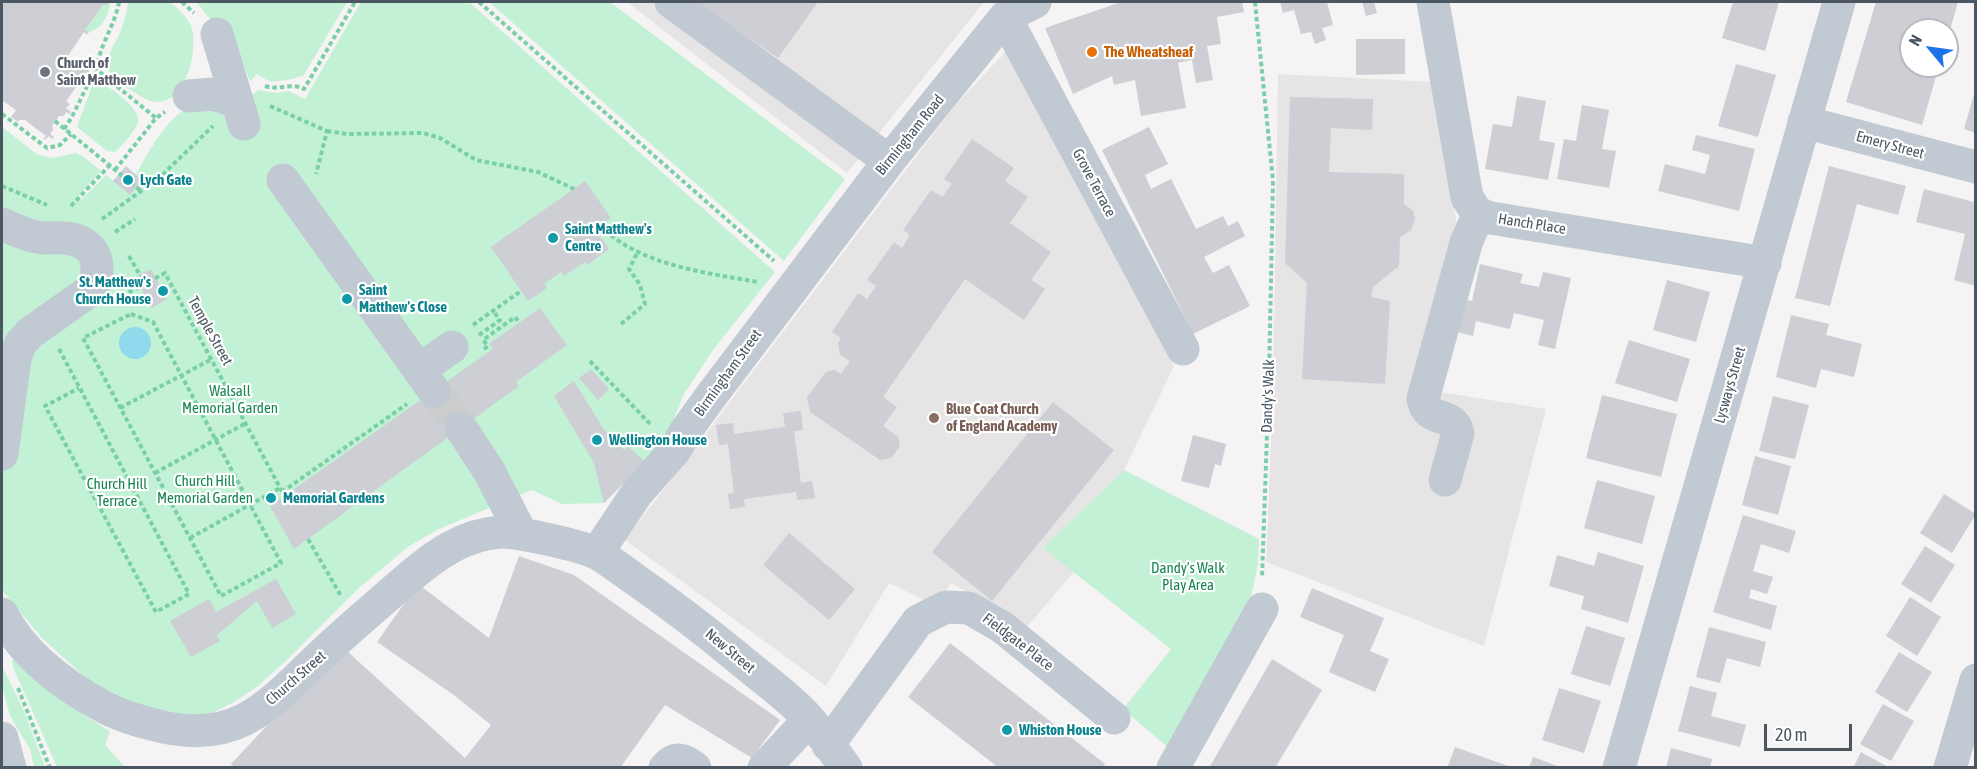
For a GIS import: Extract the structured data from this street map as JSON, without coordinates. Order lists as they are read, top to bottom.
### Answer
{
  "streets": {
    "street": [
      "Birmingham Road",
      "Emery Street",
      "Grove Terrace",
      "Hanch Place",
      "Birmingham Street",
      "Lysways Street",
      "Fieldgate Place",
      "New Street",
      "Church Street"
    ],
    "path": ["Temple Street", "Dandy's Walk"]
  },
  "crossings": [
    ["Birmingham Road", "Grove Terrace"],
    ["Birmingham Road", "Birmingham Street"],
    ["Emery Street", "Lysways Street"],
    ["Hanch Place", "Lysways Street"],
    ["Birmingham Street", "New Street"],
    ["Birmingham Street", "Church Street"],
    ["Fieldgate Place", "New Street"],
    ["New Street", "Church Street"]
  ],
  "parks": [
    "Walsall Memorial Garden",
    "Church Hill Memorial Garden",
    "Church Hill Terrace",
    "Dandy’s Walk Play Area"
  ],
  "places": [
    "The Wheatsheaf",
    "Church of Saint Matthew",
    "Lych Gate",
    "Saint Matthew's Centre",
    "St. Matthew's Church House",
    "Saint Matthew's Close",
    "Blue Coat Church of England Academy",
    "Wellington House",
    "Memorial Gardens",
    "Whiston House"
  ],
  "scale_bar": "20 m",
  "north": "top left"
}
